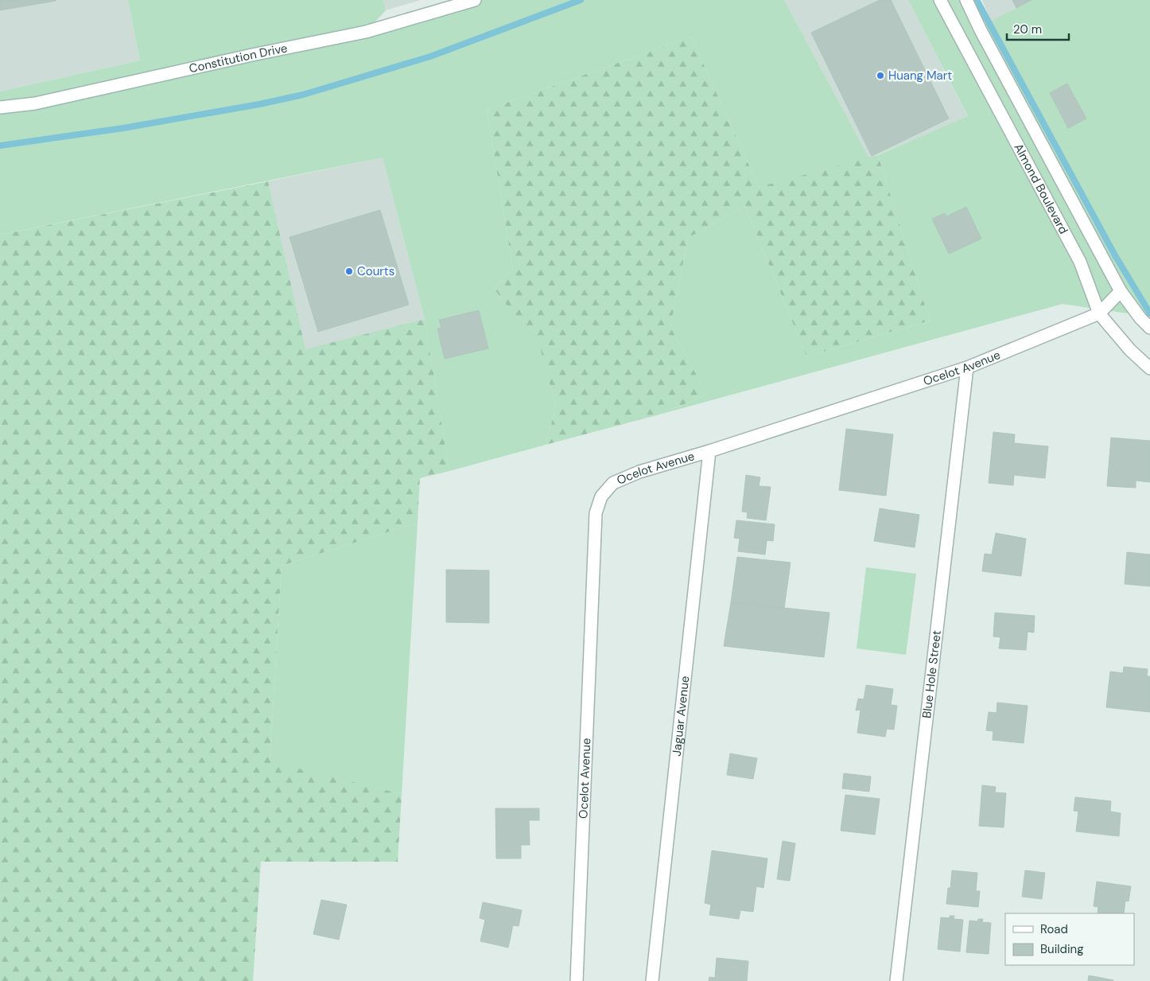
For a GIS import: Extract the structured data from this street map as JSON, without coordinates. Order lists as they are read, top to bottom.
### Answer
{
  "streets": {
    "street": [
      "Constitution Drive",
      "Almond Boulevard",
      "Ocelot Avenue",
      "Blue Hole Street",
      "Jaguar Avenue"
    ]
  },
  "crossings": [
    ["Almond Boulevard", "Ocelot Avenue"],
    ["Ocelot Avenue", "Blue Hole Street"],
    ["Ocelot Avenue", "Jaguar Avenue"]
  ],
  "places": ["Huang Mart", "Courts"],
  "legend": ["Road", "Building"],
  "scale_bar": "20 m"
}
